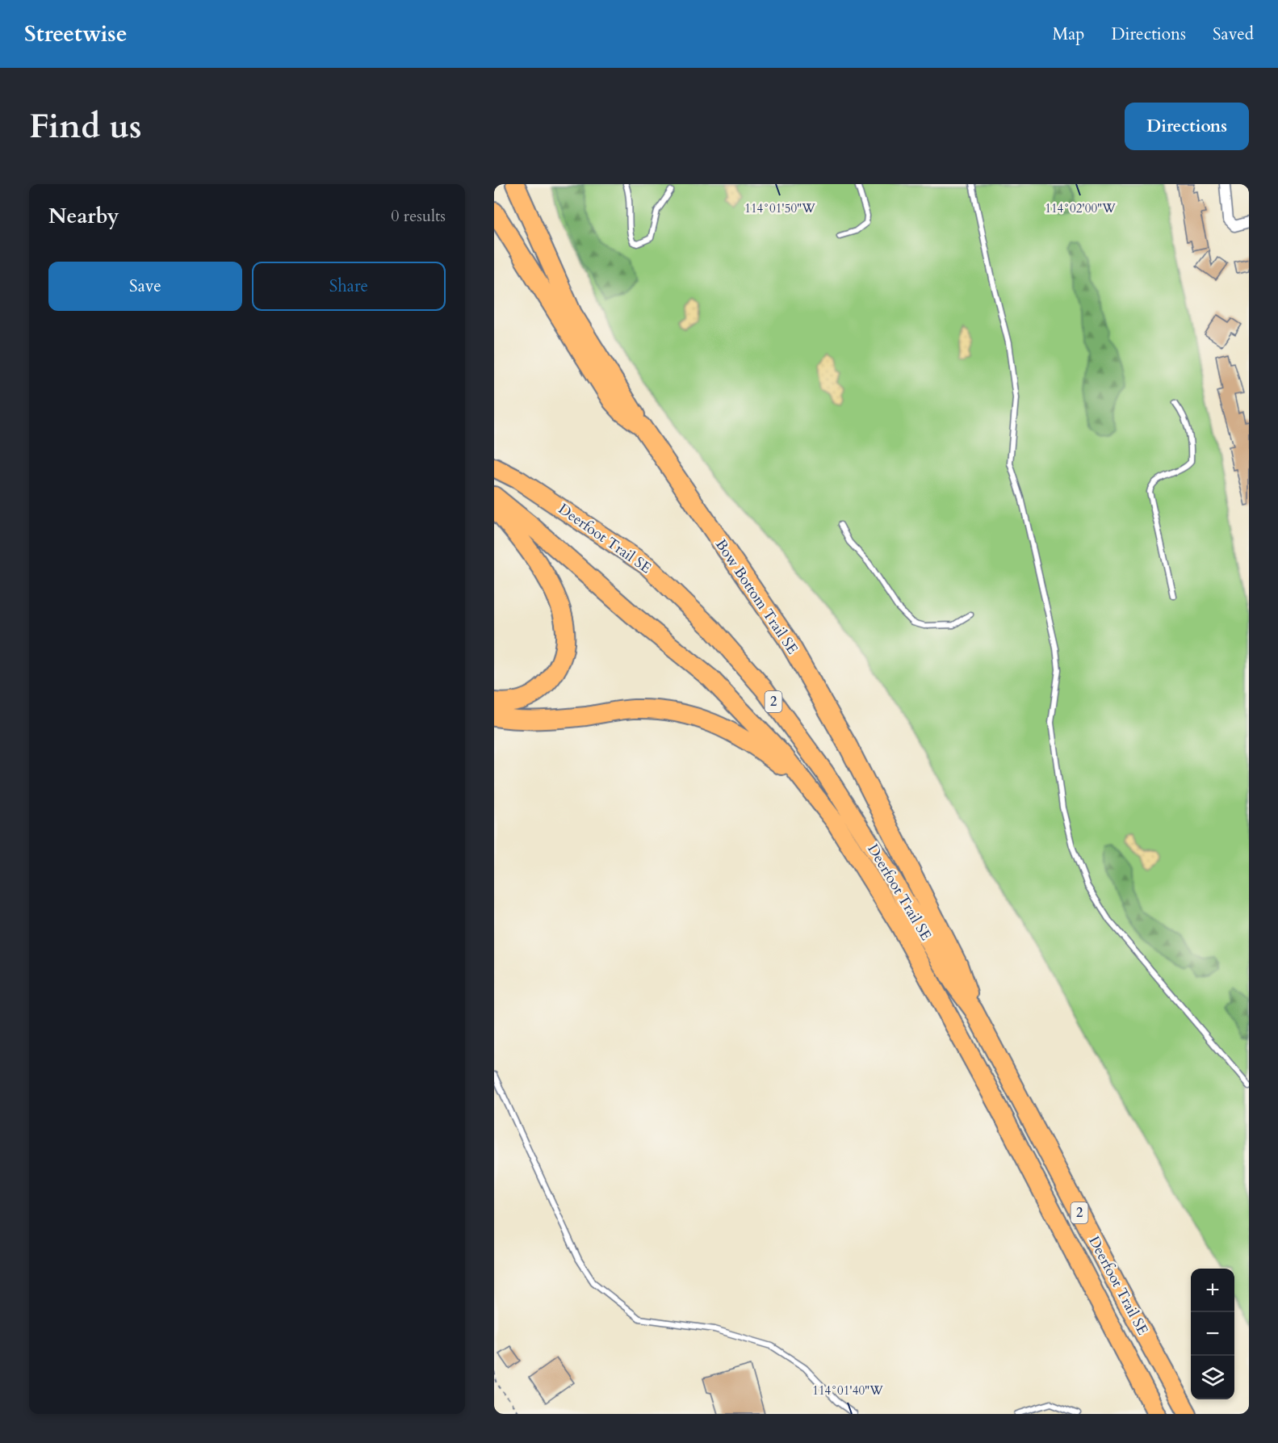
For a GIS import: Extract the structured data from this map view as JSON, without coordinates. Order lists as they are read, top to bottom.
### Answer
{
  "streets": {
    "highway": ["Deerfoot Trail SE", "Bow Bottom Trail SE", "2"]
  },
  "crossings": [
    ["Deerfoot Trail SE", "Bow Bottom Trail SE"]
  ],
  "page": {
    "header": "Streetwise",
    "nav": ["Map", "Directions", "Saved"],
    "buttons": [
      "Directions",
      ["Save", "Share"]
    ],
    "title": "Find us",
    "heading": ["Nearby", "0 results"],
    "map_buttons": ["+", "−"]
  },
  "coordinates": ["114°01'50\"W", "114°02'00\"W", "114°01'40\"W"]
}
